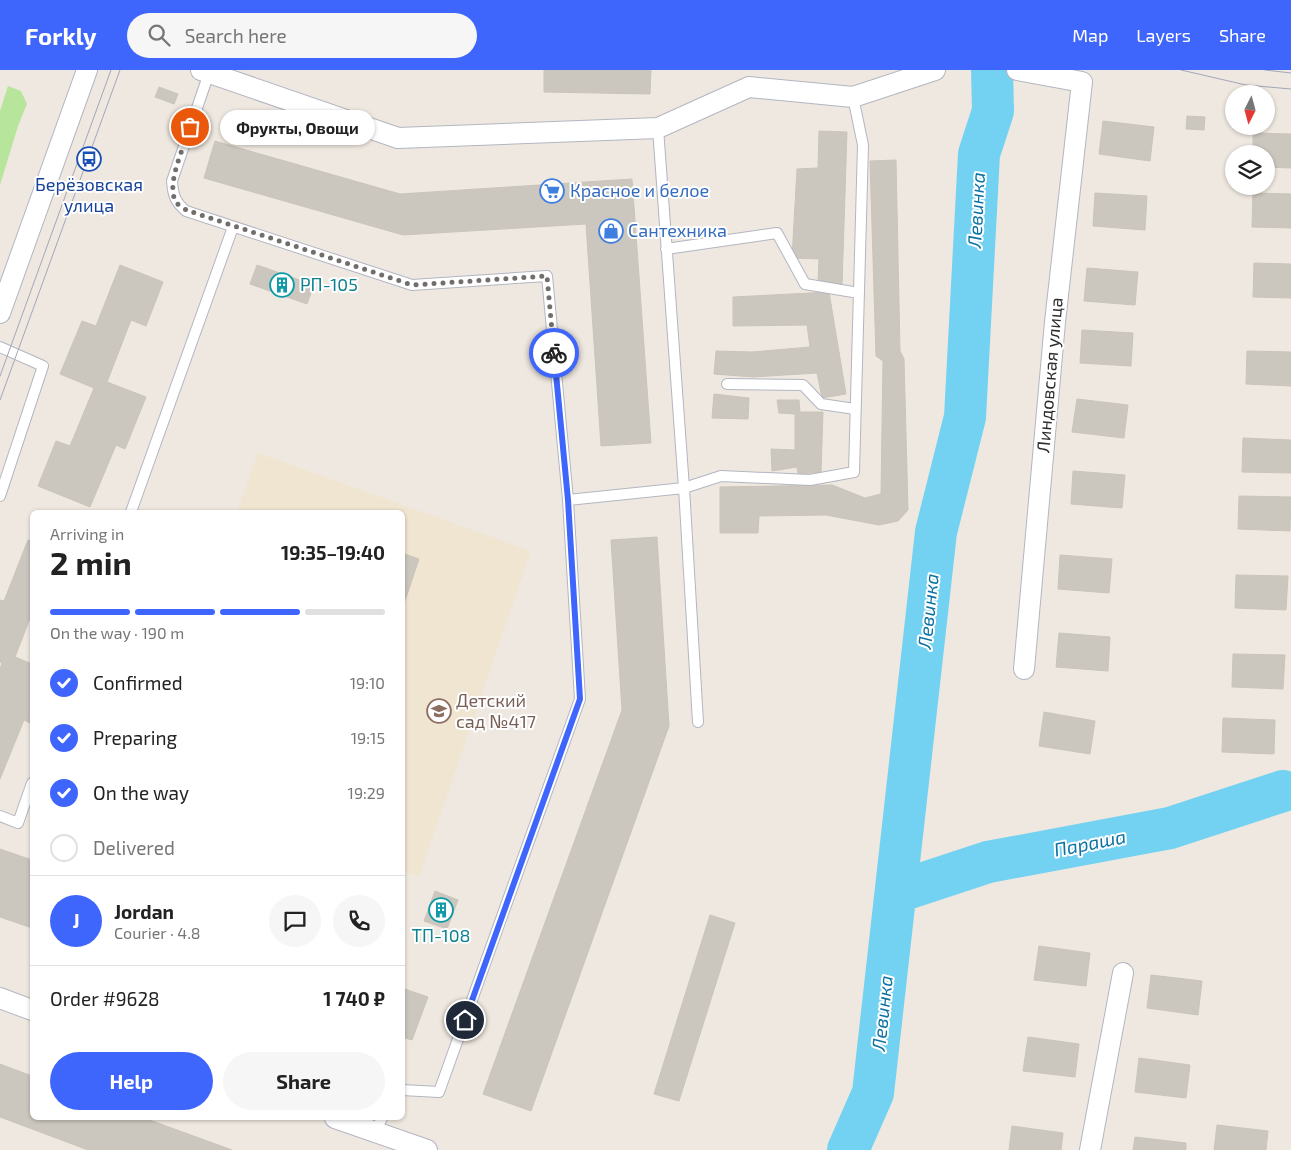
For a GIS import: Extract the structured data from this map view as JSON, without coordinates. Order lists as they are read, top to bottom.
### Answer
{
  "streets": {
    "street": ["Линдовская улица"]
  },
  "water": ["Левинка", "Параша"],
  "places": {
    "other": ["Фрукты, Овощи"],
    "bus stop": ["Берёзовская улица"],
    "supermarket": ["Красное и белое"],
    "shop": ["Сантехника"],
    "building": ["РП-105", "ТП-108"],
    "school or university": ["Детский сад №417"]
  },
  "north": "bottom",
  "page": {
    "header": "Forkly",
    "search": "Search here",
    "nav": ["Map", "Layers", "Share"],
    "bubble": "Фрукты, Овощи",
    "heading": ["2 min", "Arriving in", "19:35–19:40"],
    "panel": [
      "Jordan",
      "Courier · 4.8",
      "Order #9628",
      "1 740 ₽"
    ],
    "bar": "On the way · 190 m",
    "list": [
      ["Confirmed", "19:10"],
      ["Preparing", "19:15"],
      ["On the way", "19:29"],
      "Delivered"
    ],
    "round": "J",
    "buttons": ["Help", "Share"]
  }
}
